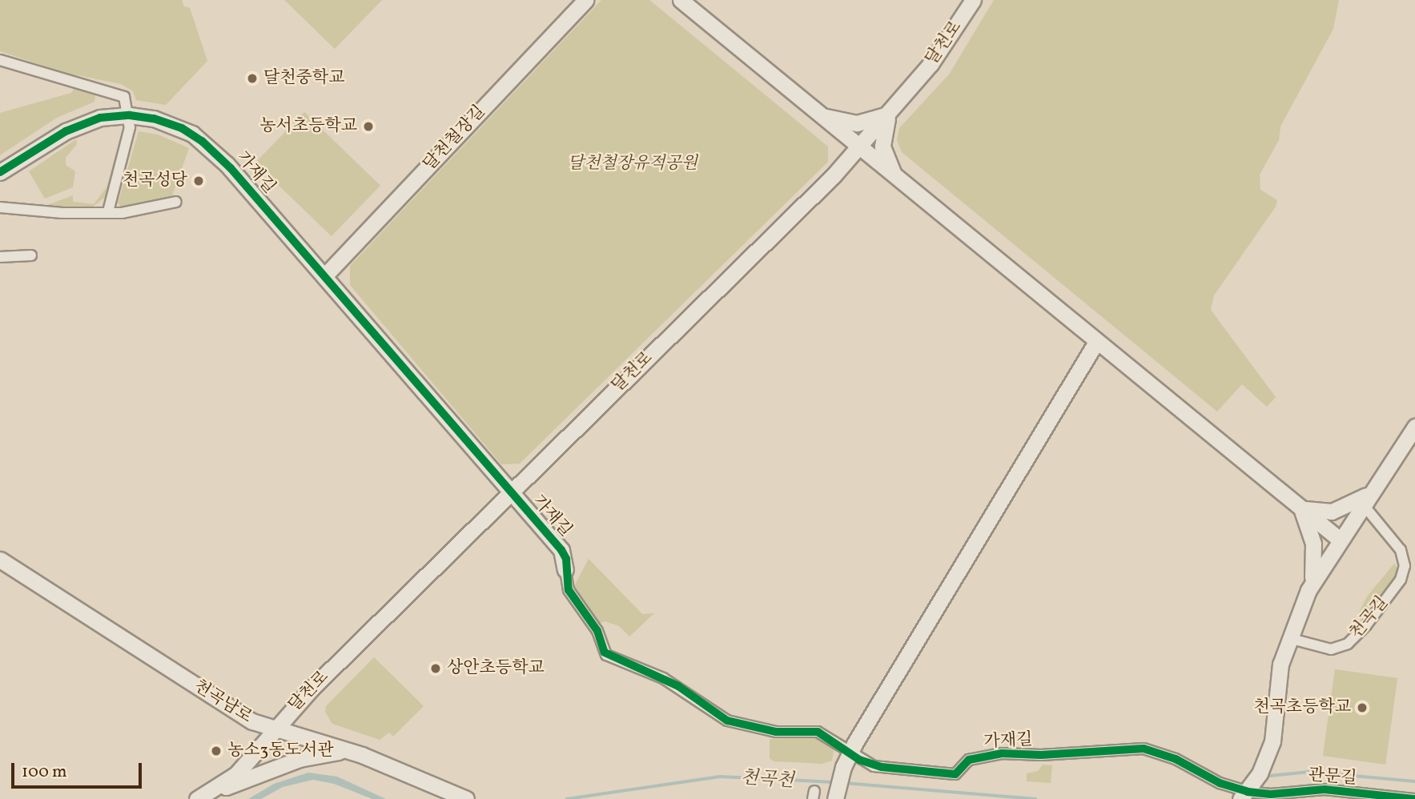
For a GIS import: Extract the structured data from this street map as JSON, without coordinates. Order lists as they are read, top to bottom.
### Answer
{
  "streets": {
    "street": [
      "달천로",
      "달천철장길",
      "가재길",
      "천곡길",
      "천곡남로",
      "관문길"
    ]
  },
  "crossings": [
    ["달천로", "가재길"],
    ["달천로", "천곡남로"],
    ["달천철장길", "가재길"],
    ["가재길", "관문길"]
  ],
  "water": ["천곡천"],
  "parks": ["달천철장유적공원"],
  "places": [
    "달천중학교",
    "농서초등학교",
    "천곡성당",
    "상안초등학교",
    "천곡초등학교",
    "농소3동도서관"
  ],
  "scale_bar": "100 m"
}
